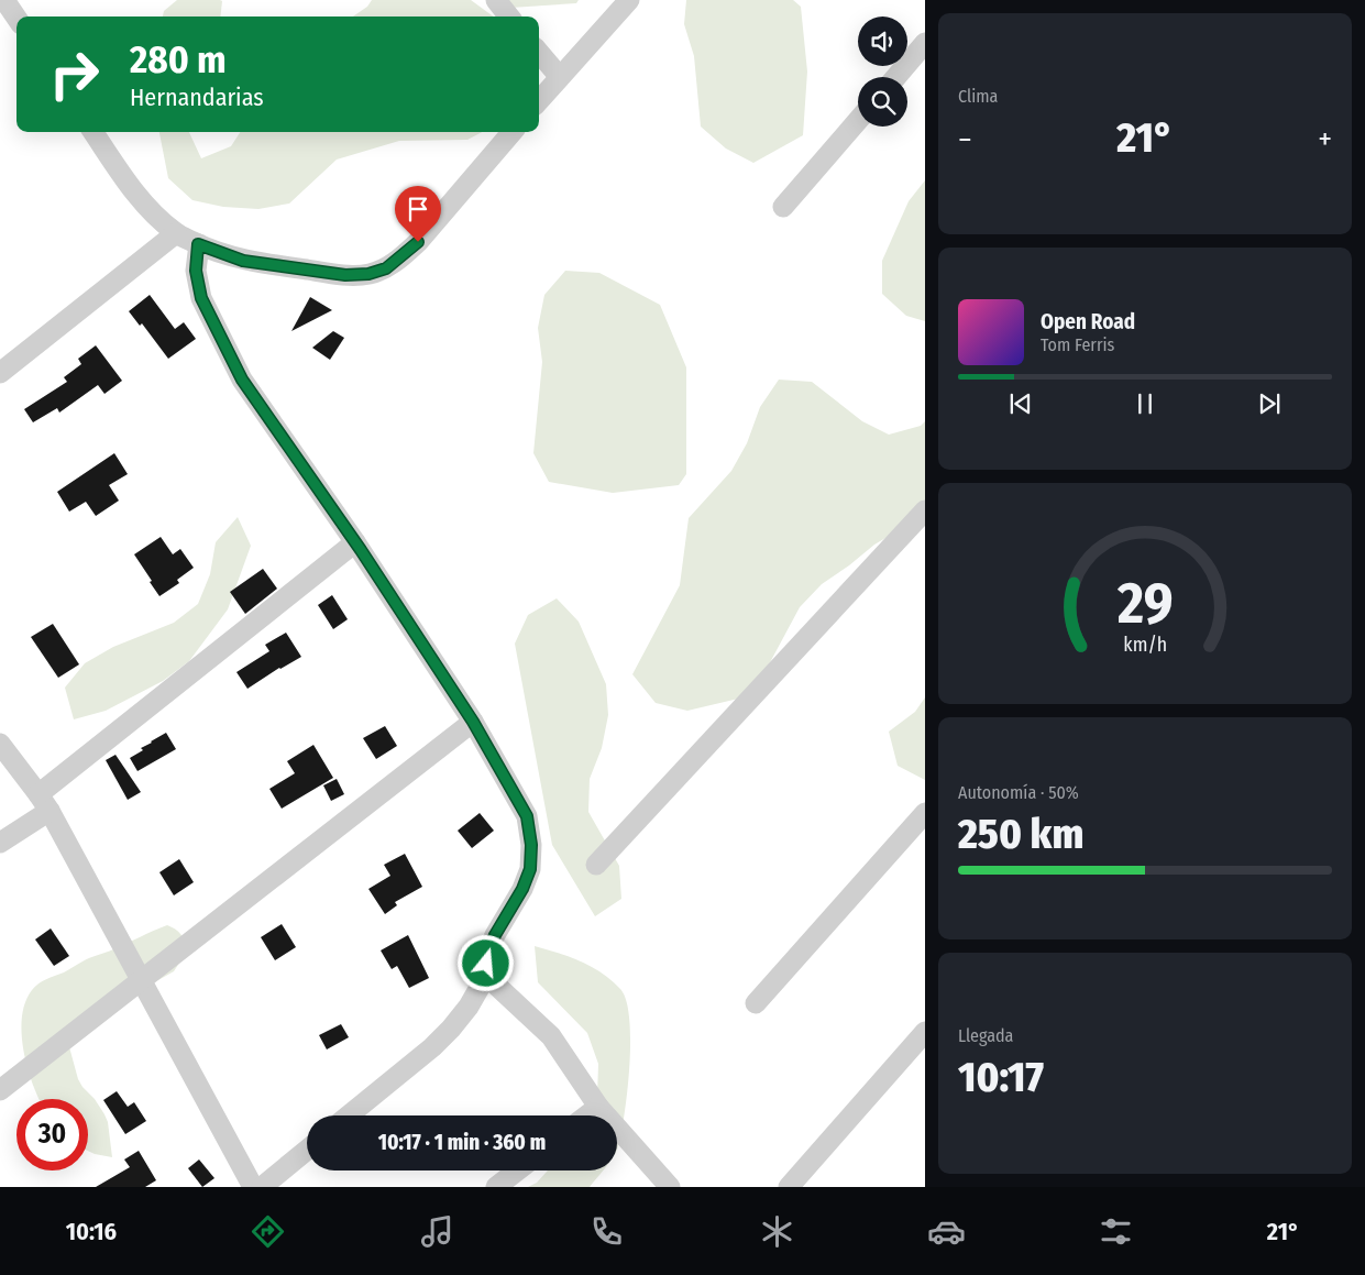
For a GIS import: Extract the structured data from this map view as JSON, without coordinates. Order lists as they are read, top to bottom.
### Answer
{
  "page": {
    "tile": [
      "Clima",
      ["Autonomía · 50%", "250 km"],
      ["Llegada", "10:17"]
    ],
    "turn": ["280 m", "Hernandarias"],
    "heat": ["−", "21°", "+"],
    "song": ["Open Road", "Tom Ferris"],
    "limit": "30",
    "trip": "10:17 · 1 min · 360 m",
    "tabs": ["10:16", "21°"],
    "gauge": ["29", "km/h"]
  }
}
